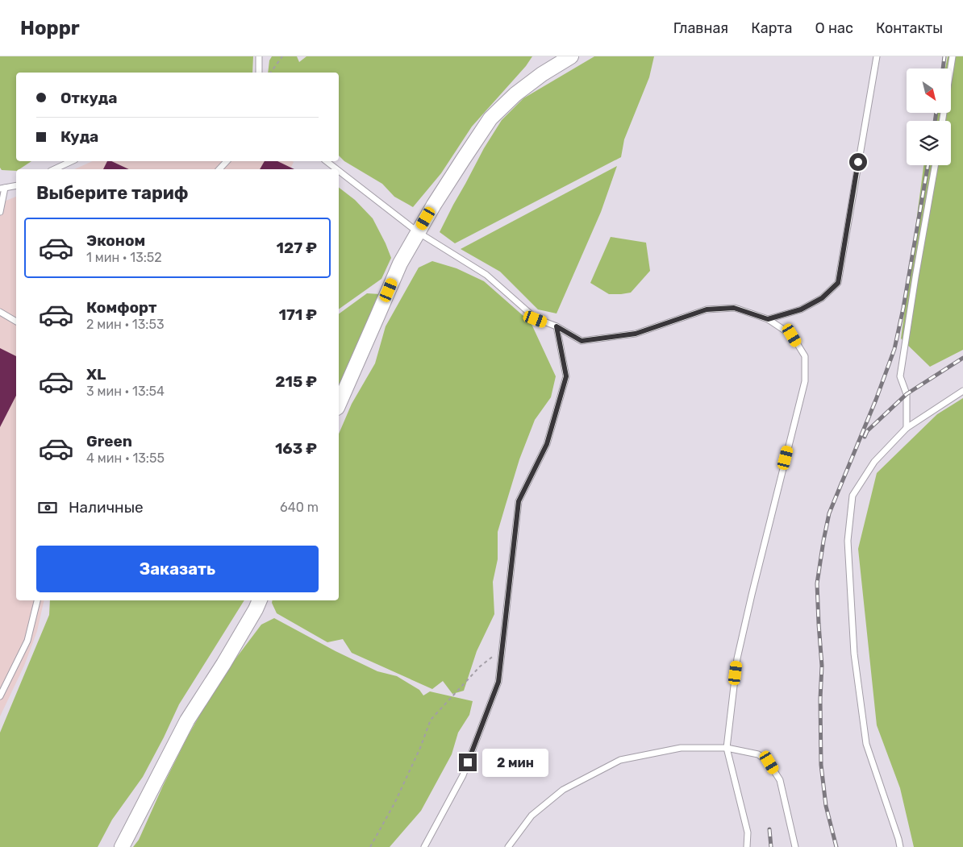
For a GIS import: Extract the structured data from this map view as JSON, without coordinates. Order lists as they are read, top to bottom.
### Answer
{
  "north": "bottom right",
  "page": {
    "header": "Hoppr",
    "nav": [
      "Главная",
      "Карта",
      "О нас",
      "Контакты"
    ],
    "banner": ["Откуда", "Куда"],
    "heading": "Выберите тариф",
    "list": [
      {
        "name": "Эконом",
        "note": "1 мин · 13:52",
        "value": "127 ₽"
      },
      {
        "name": "Комфорт",
        "note": "2 мин · 13:53",
        "value": "171 ₽"
      },
      {
        "name": "XL",
        "note": "3 мин · 13:54",
        "value": "215 ₽"
      },
      {
        "name": "Green",
        "note": "4 мин · 13:55",
        "value": "163 ₽"
      }
    ],
    "pay": ["Наличные", "640 m"],
    "buttons": "Заказать",
    "bubble": "2 мин"
  }
}
